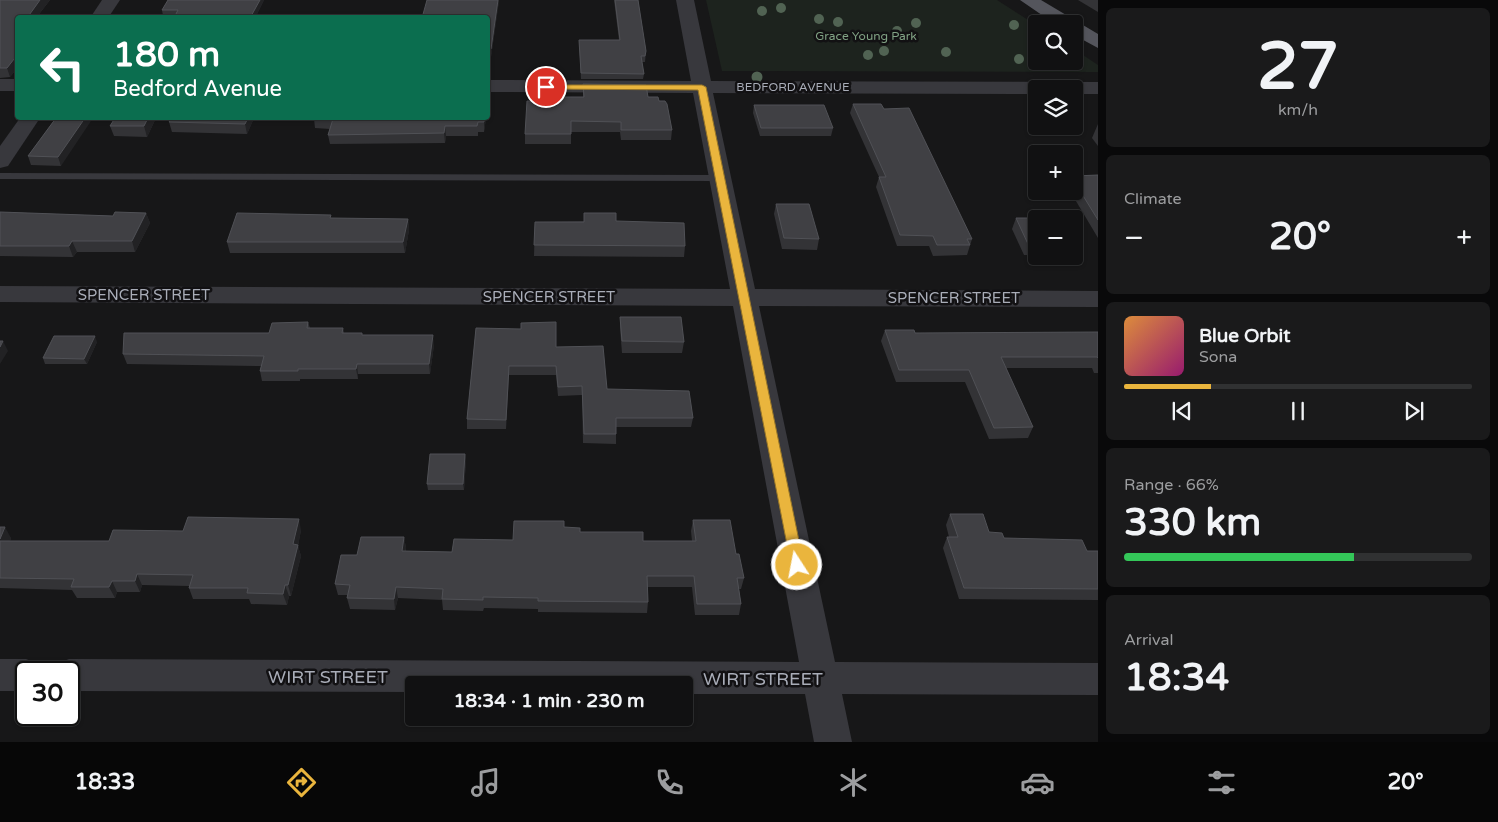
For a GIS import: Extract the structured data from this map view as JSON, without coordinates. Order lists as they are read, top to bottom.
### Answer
{
  "streets": {
    "street": ["BEDFORD AVENUE", "SPENCER STREET", "WIRT STREET"]
  },
  "parks": ["Grace Young Park"],
  "page": {
    "tile": [
      ["27", "km/h"],
      "Climate",
      ["Range · 66%", "330 km"],
      ["Arrival", "18:34"]
    ],
    "map_buttons": ["+", "−"],
    "turn": ["180 m", "Bedford Avenue"],
    "heat": ["−", "20°", "+"],
    "song": ["Blue Orbit", "Sona"],
    "limit": "30",
    "trip": "18:34 · 1 min · 230 m",
    "tabs": ["18:33", "20°"]
  }
}
